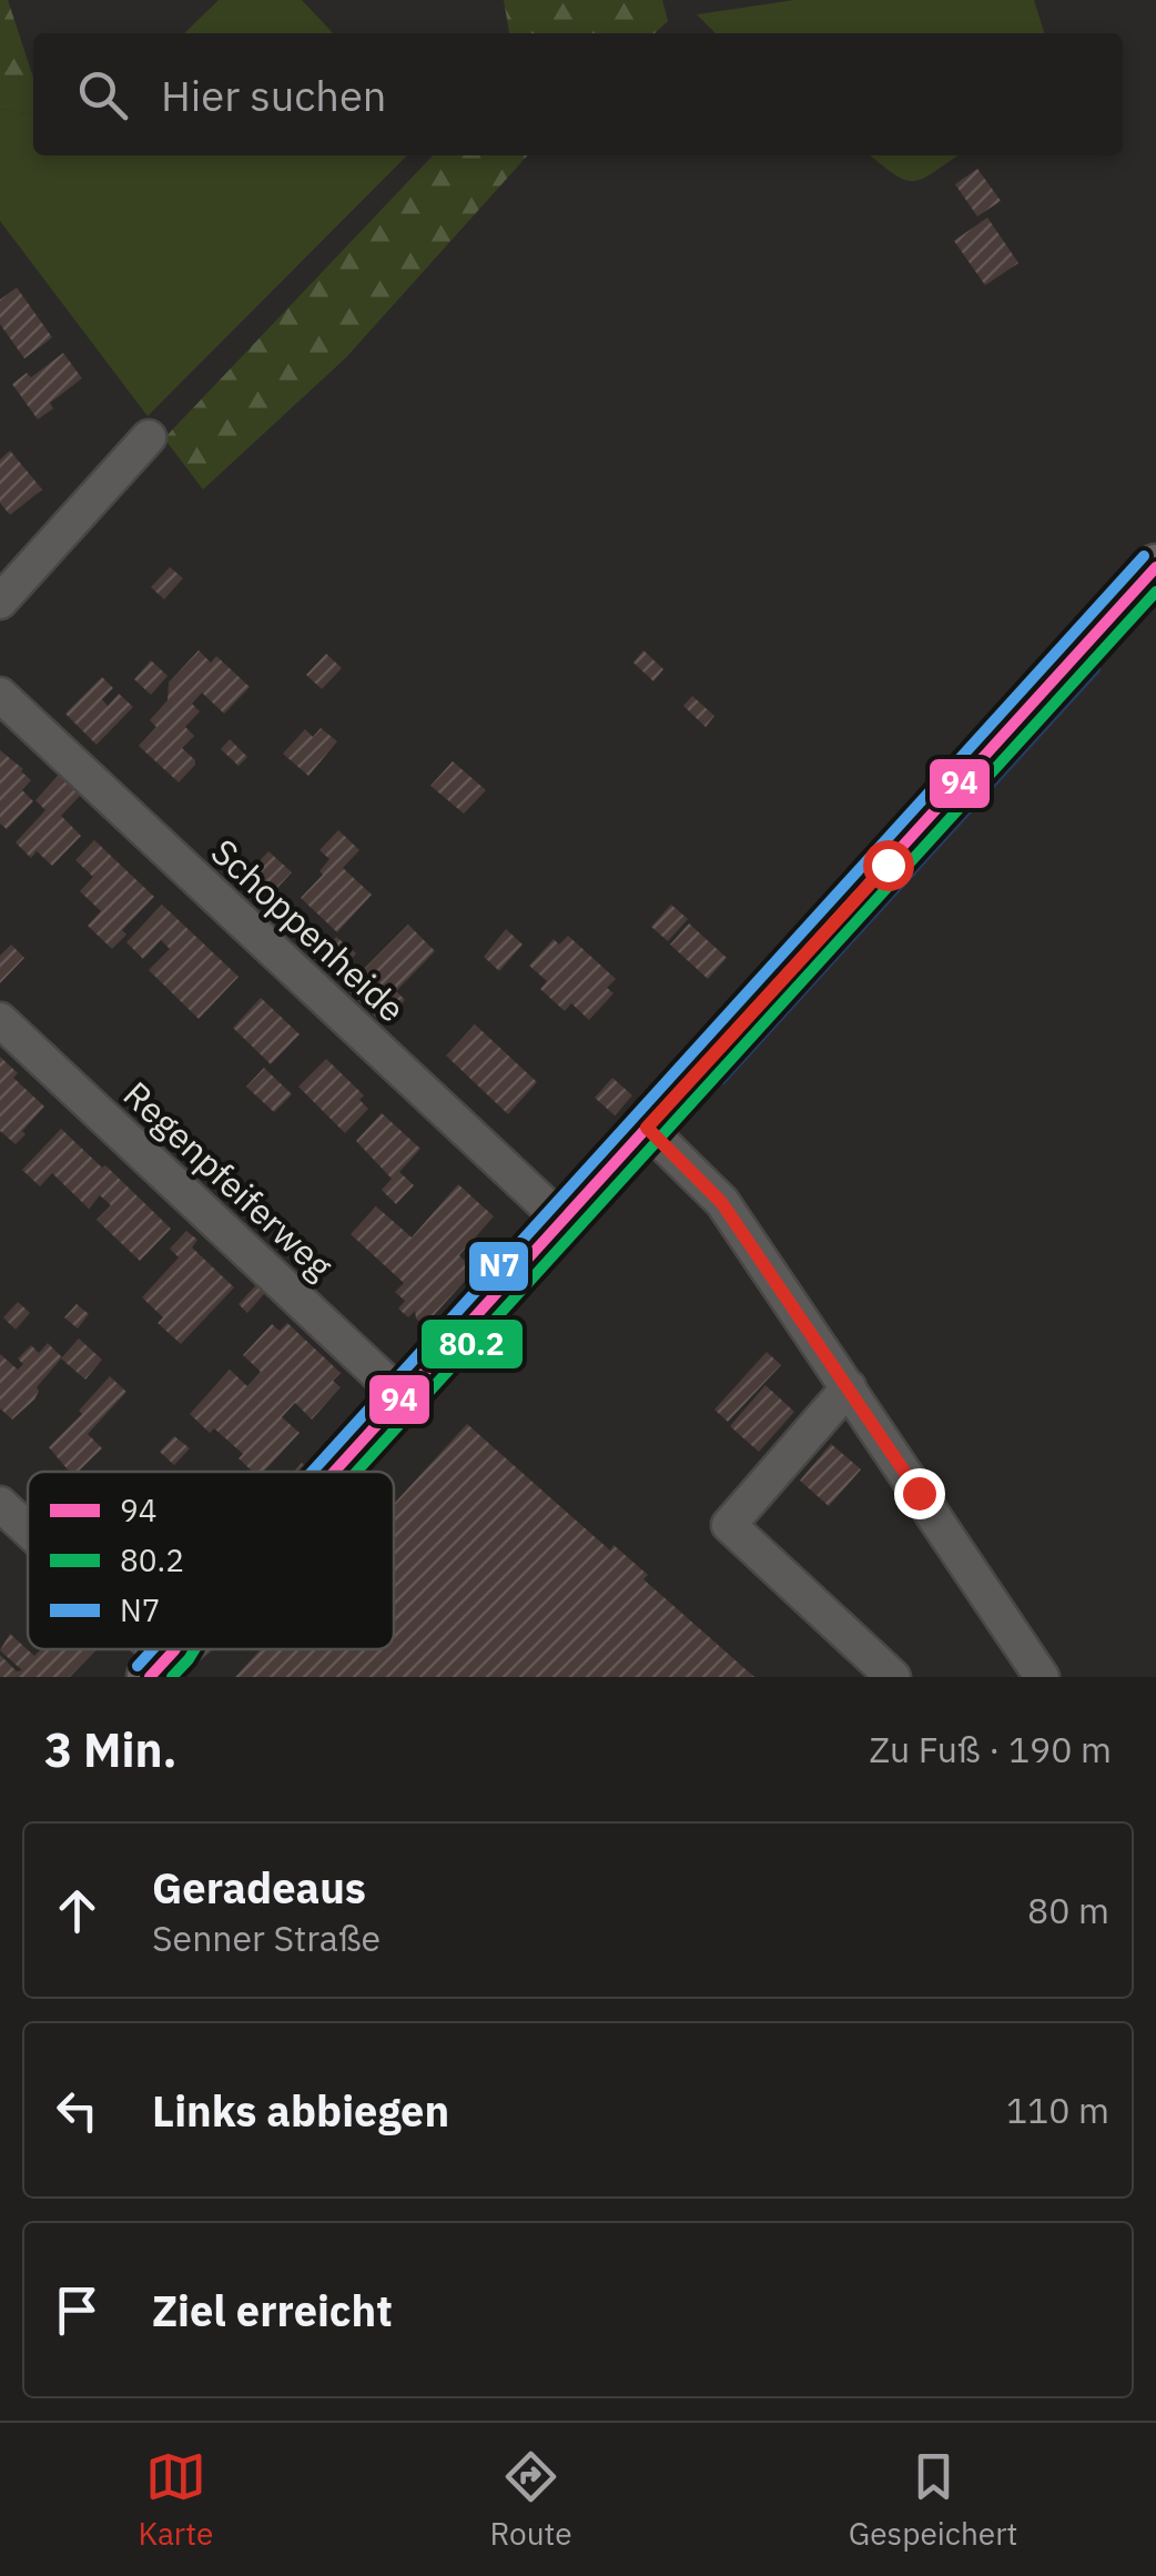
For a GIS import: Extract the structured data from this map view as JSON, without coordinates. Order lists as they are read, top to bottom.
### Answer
{
  "streets": {
    "street": ["Schoppenheide", "Regenpfeiferweg"]
  },
  "lines": ["transit line N7", "transit line 94", "transit line 80.2"],
  "legend": ["94", "80.2", "N7"],
  "page": {
    "search": "Hier suchen",
    "heading": ["3 Min.", "Zu Fuß · 190 m"],
    "list": [
      ["Geradeaus", "Senner Straße", "80 m"],
      ["Links abbiegen", "110 m"],
      "Ziel erreicht"
    ],
    "nav": ["Karte", "Route", "Gespeichert"]
  }
}
